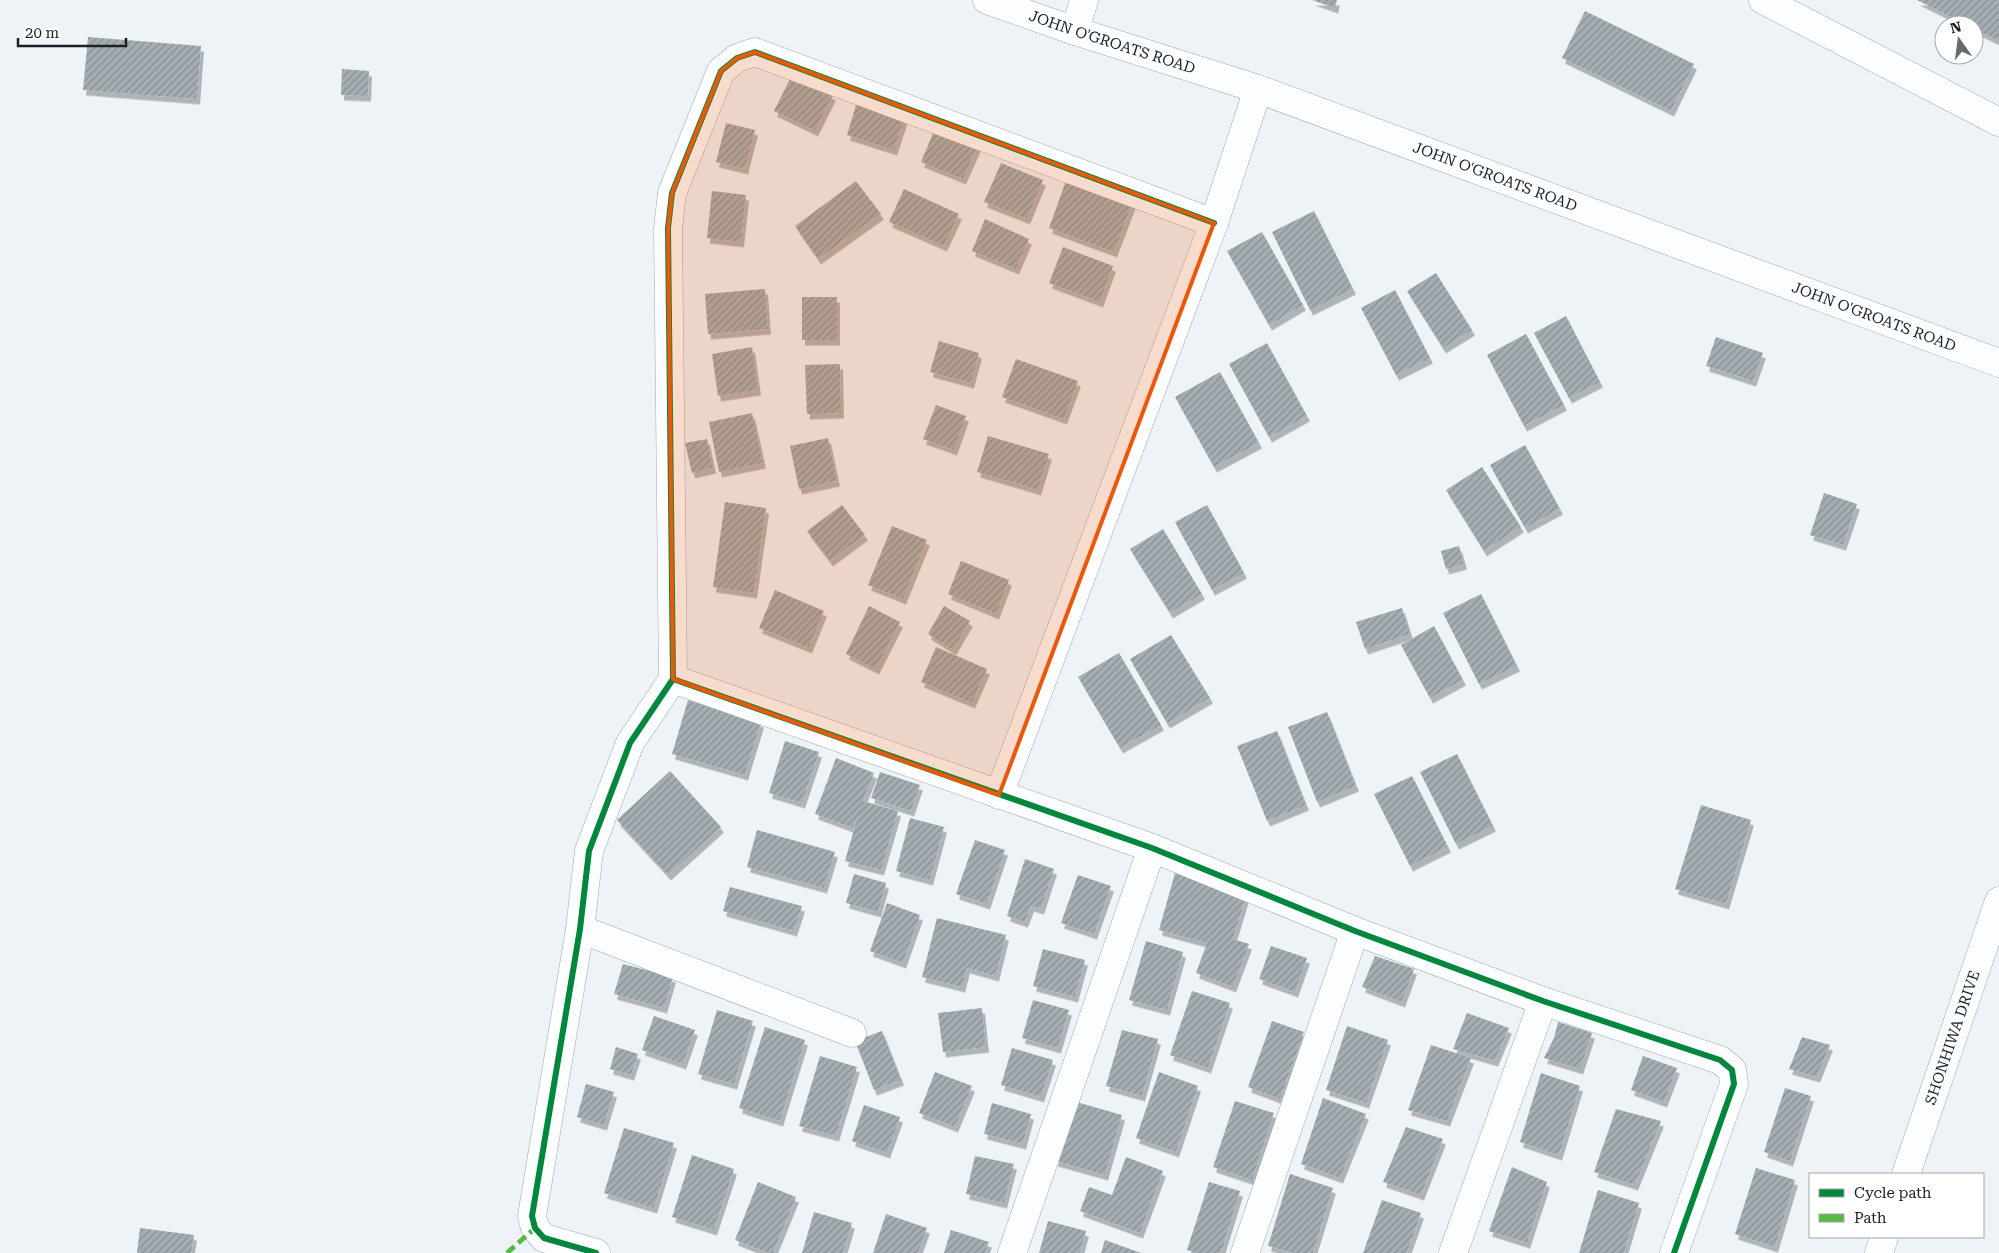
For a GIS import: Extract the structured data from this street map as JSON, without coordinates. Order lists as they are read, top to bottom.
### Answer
{
  "streets": {
    "street": ["JOHN O'GROATS ROAD", "SHONHIWA DRIVE"]
  },
  "legend": ["Cycle path", "Path"],
  "scale_bar": "20 m",
  "north": "top"
}
